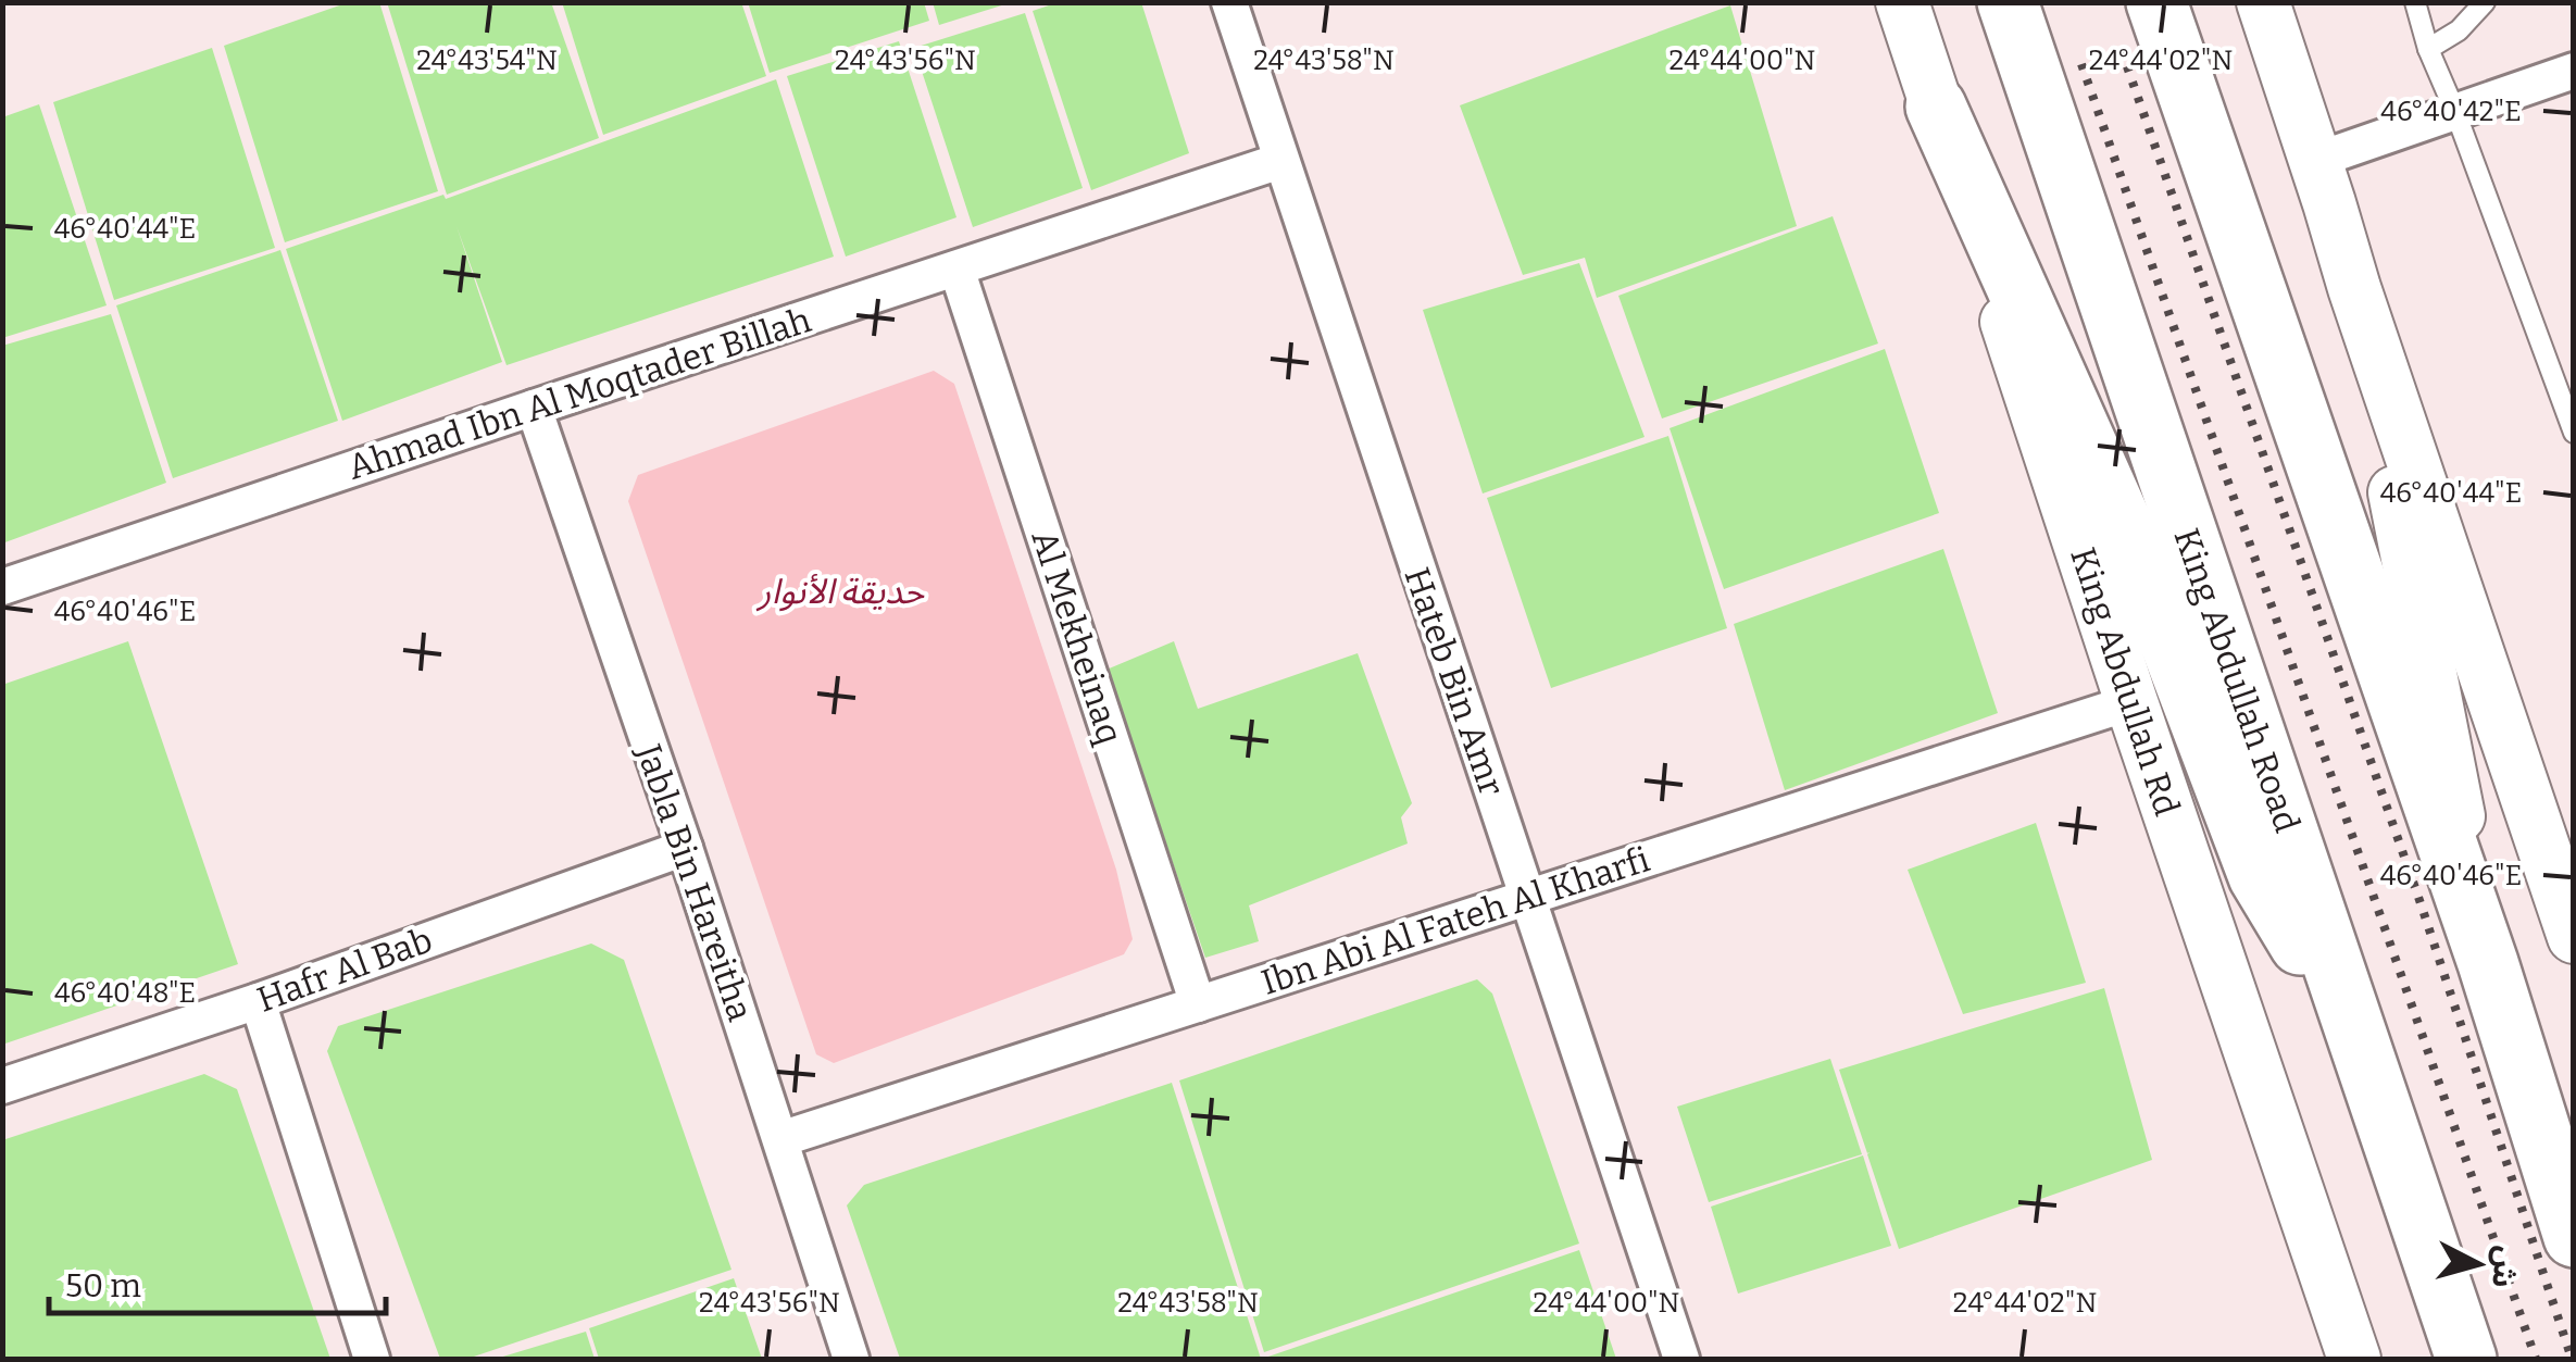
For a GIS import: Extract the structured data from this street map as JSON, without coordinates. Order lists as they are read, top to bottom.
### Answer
{
  "streets": {
    "highway": ["King Abdullah Road"],
    "main road": ["King Abdullah Rd"],
    "street": [
      "Ahmad Ibn Al Moqtader Billah",
      "Al Mekheinaq",
      "Hateb Bin Amr",
      "Jabla Bin Hareitha",
      "Ibn Abi Al Fateh Al Kharfi",
      "Hafr Al Bab"
    ]
  },
  "crossings": [
    ["Ahmad Ibn Al Moqtader Billah", "Al Mekheinaq"],
    ["Ahmad Ibn Al Moqtader Billah", "Hateb Bin Amr"],
    ["Ahmad Ibn Al Moqtader Billah", "Jabla Bin Hareitha"],
    ["Al Mekheinaq", "Ibn Abi Al Fateh Al Kharfi"],
    ["Hateb Bin Amr", "Ibn Abi Al Fateh Al Kharfi"],
    ["King Abdullah Rd", "Ibn Abi Al Fateh Al Kharfi"],
    ["Jabla Bin Hareitha", "Ibn Abi Al Fateh Al Kharfi"],
    ["Jabla Bin Hareitha", "Hafr Al Bab"]
  ],
  "parks": ["حديقة الأنوار"],
  "scale_bar": "50 m",
  "north": "right",
  "coordinates": [
    "24°43'54\"N",
    "24°43'56\"N",
    "24°43'58\"N",
    "24°44'00\"N",
    "24°44'02\"N",
    "46°40'42\"E",
    "46°40'44\"E",
    "46°40'46\"E",
    "46°40'48\"E"
  ]
}
